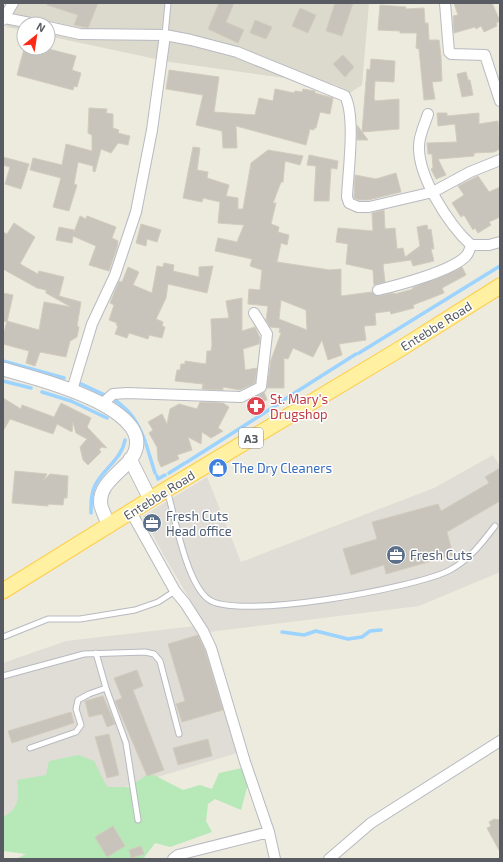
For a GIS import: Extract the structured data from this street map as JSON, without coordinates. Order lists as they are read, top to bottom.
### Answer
{
  "streets": {
    "main road": ["Entebbe Road", "A3"]
  },
  "places": {
    "pharmacy": ["St. Mary's Drugshop"],
    "shop": ["The Dry Cleaners"],
    "office": ["Fresh Cuts Head office", "Fresh Cuts"]
  },
  "north": "top right"
}
